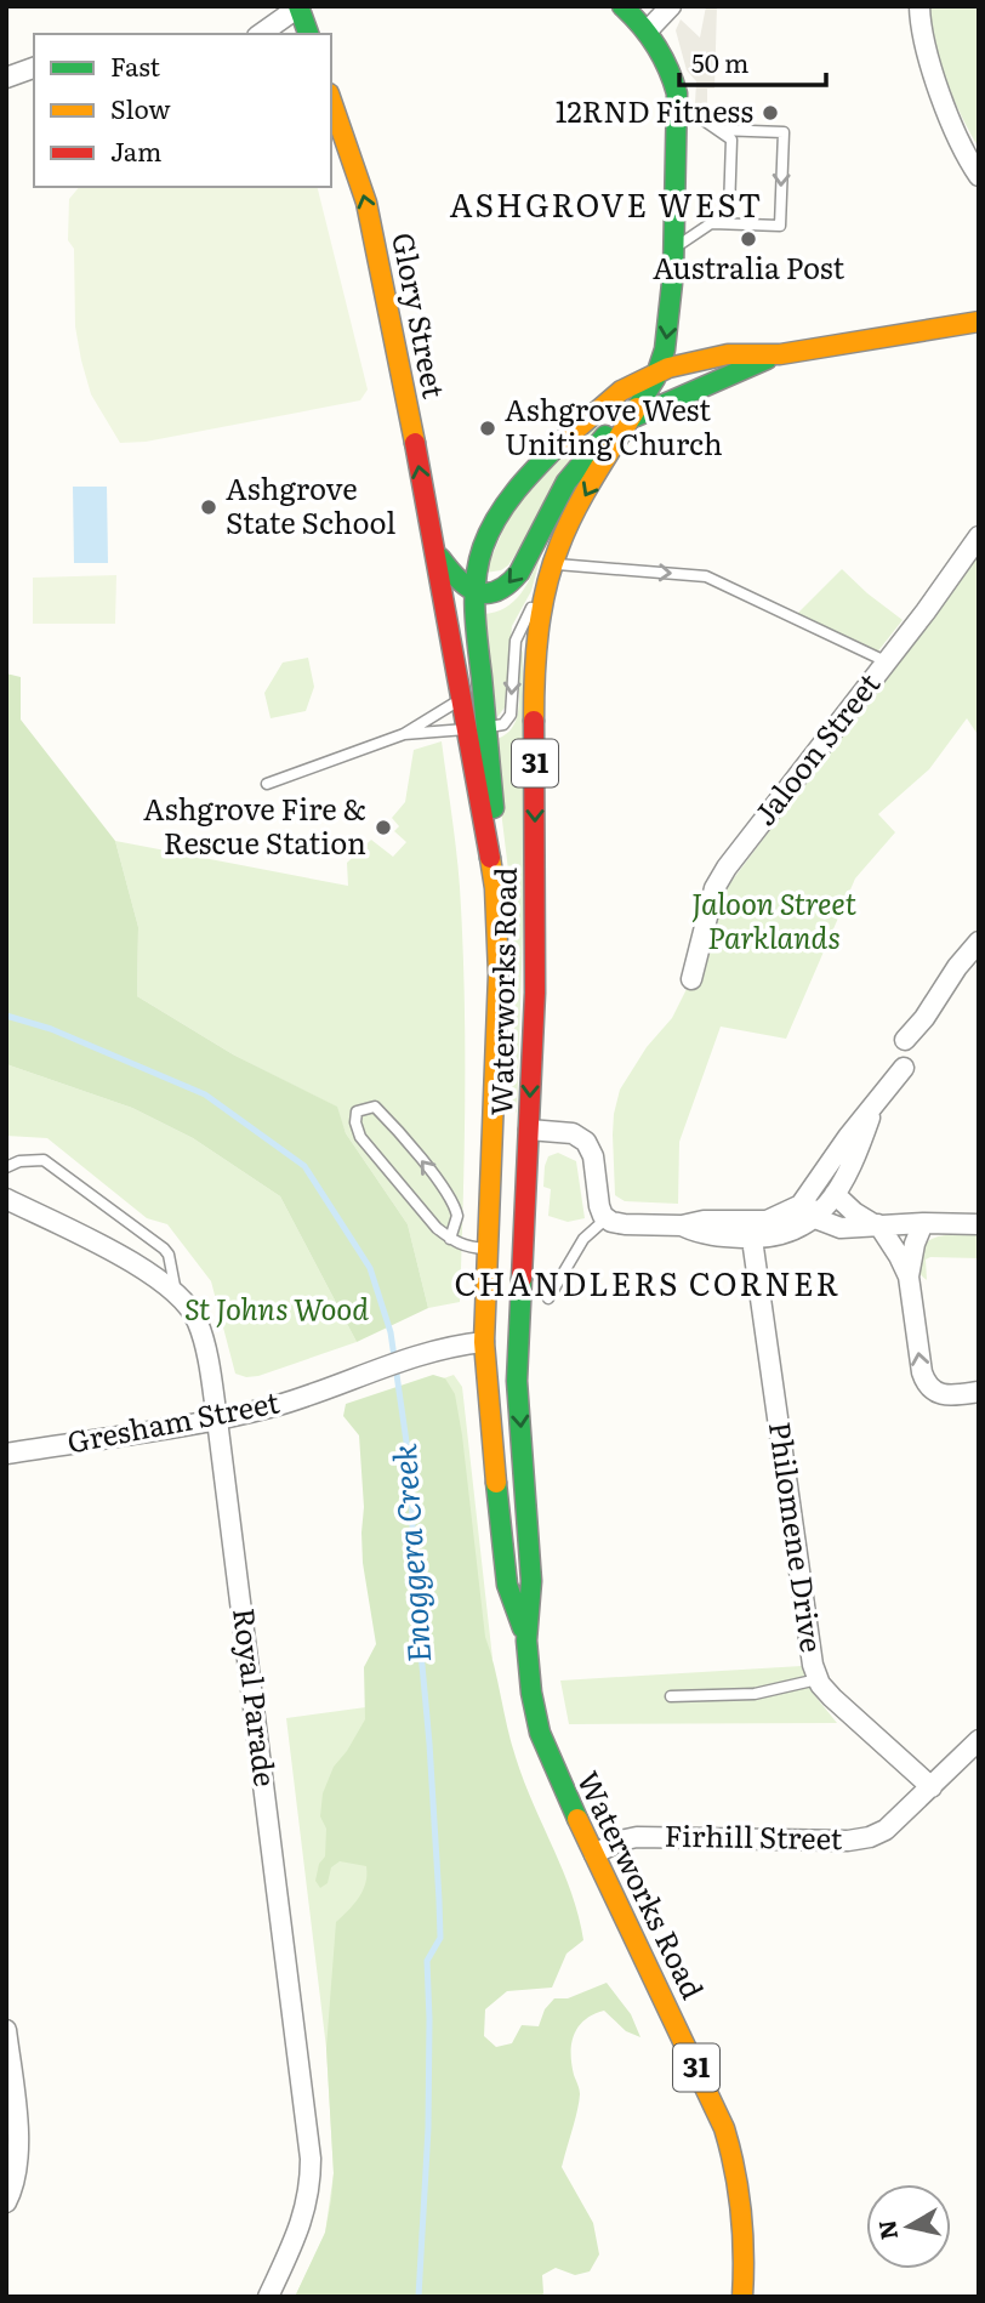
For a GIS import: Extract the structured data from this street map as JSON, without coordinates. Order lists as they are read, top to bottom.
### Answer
{
  "streets": {
    "main road": ["Glory Street", "31", "Waterworks Road"],
    "street": [
      "Jaloon Street",
      "Gresham Street",
      "Philomene Drive",
      "Royal Parade",
      "Firhill Street"
    ]
  },
  "crossings": [
    ["Glory Street", "Waterworks Road"],
    ["Waterworks Road", "Gresham Street"],
    ["Waterworks Road", "Firhill Street"],
    ["Gresham Street", "Royal Parade"],
    ["Philomene Drive", "Firhill Street"]
  ],
  "one_way": ["Glory Street"],
  "districts": ["ASHGROVE WEST", "CHANDLERS CORNER"],
  "water": ["Enoggera Creek"],
  "parks": ["Jaloon Street Parklands", "St Johns Wood"],
  "places": [
    "12RND Fitness",
    "Australia Post",
    "Ashgrove West Uniting Church",
    "Ashgrove State School",
    "Ashgrove Fire & Rescue Station"
  ],
  "legend": ["Fast", "Slow", "Jam"],
  "scale_bar": "50 m",
  "north": "left"
}
